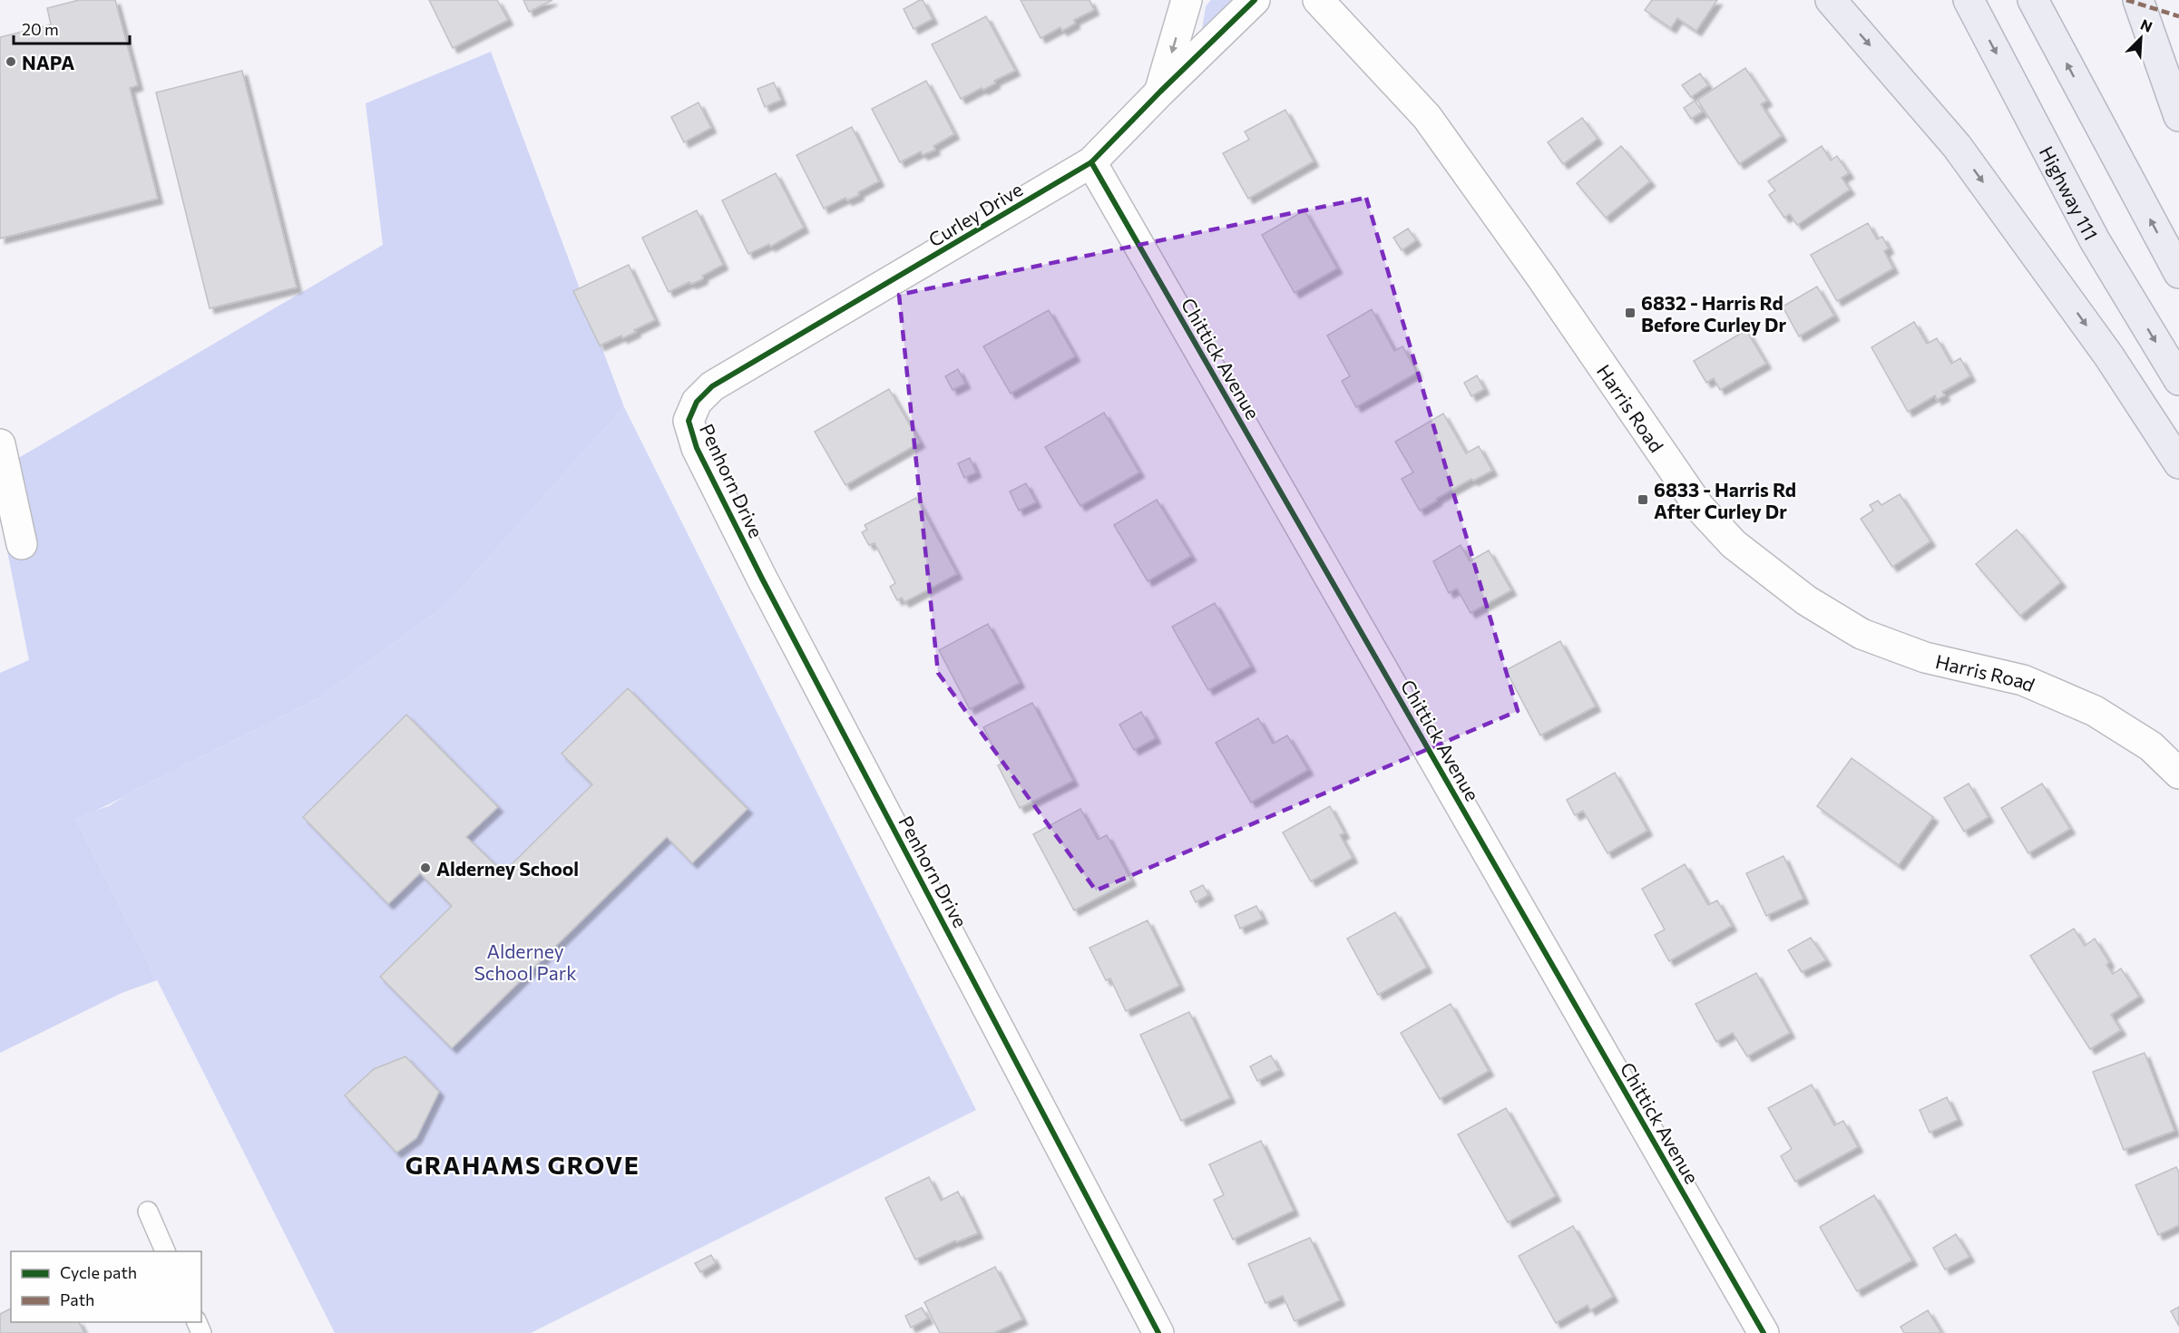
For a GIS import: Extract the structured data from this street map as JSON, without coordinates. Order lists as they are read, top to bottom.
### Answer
{
  "streets": {
    "highway": ["Highway 111"],
    "street": [
      "Curley Drive",
      "Chittick Avenue",
      "Harris Road",
      "Penhorn Drive"
    ]
  },
  "crossings": [
    ["Curley Drive", "Chittick Avenue"],
    ["Curley Drive", "Penhorn Drive"]
  ],
  "districts": ["GRAHAMS GROVE"],
  "parks": ["Alderney School Park"],
  "places": {
    "other": ["NAPA", "Alderney School"],
    "transit": ["6832 - Harris Rd Before Curley Dr", "6833 - Harris Rd After Curley Dr"]
  },
  "legend": ["Cycle path", "Path"],
  "scale_bar": "20 m",
  "north": "top right"
}
